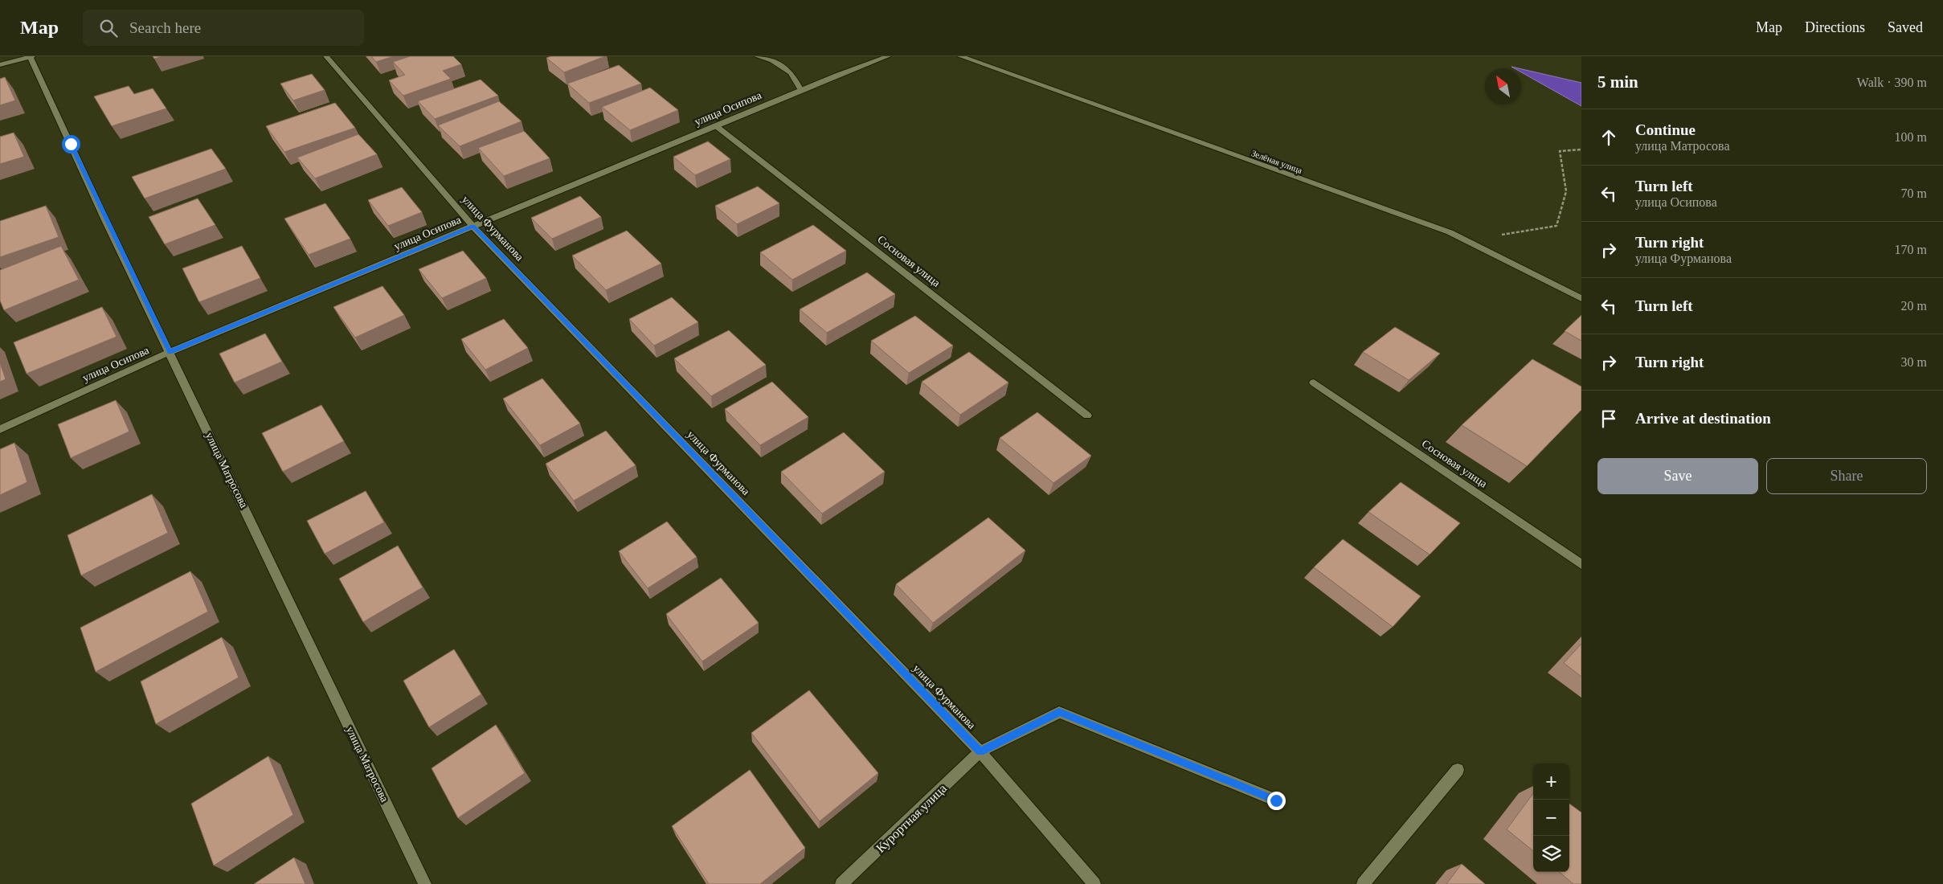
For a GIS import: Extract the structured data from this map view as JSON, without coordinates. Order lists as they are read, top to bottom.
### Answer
{
  "streets": {
    "street": [
      "улица Осипова",
      "Зелёная улица",
      "улица Фурманова",
      "Сосновая улица",
      "улица Матросова",
      "Курортная улица"
    ]
  },
  "crossings": [
    ["улица Осипова", "улица Фурманова"],
    ["улица Осипова", "Сосновая улица"],
    ["улица Осипова", "улица Матросова"],
    ["улица Фурманова", "Курортная улица"]
  ],
  "north": "top left",
  "page": {
    "header": "Map",
    "search": "Search here",
    "nav": ["Map", "Directions", "Saved"],
    "heading": ["5 min", "Walk · 390 m"],
    "list": [
      ["Continue", "улица Матросова", "100 m"],
      ["Turn left", "улица Осипова", "70 m"],
      ["Turn right", "улица Фурманова", "170 m"],
      ["Turn left", "20 m"],
      ["Turn right", "30 m"],
      "Arrive at destination"
    ],
    "buttons": ["Save", "Share"],
    "map_buttons": ["+", "−"]
  }
}
